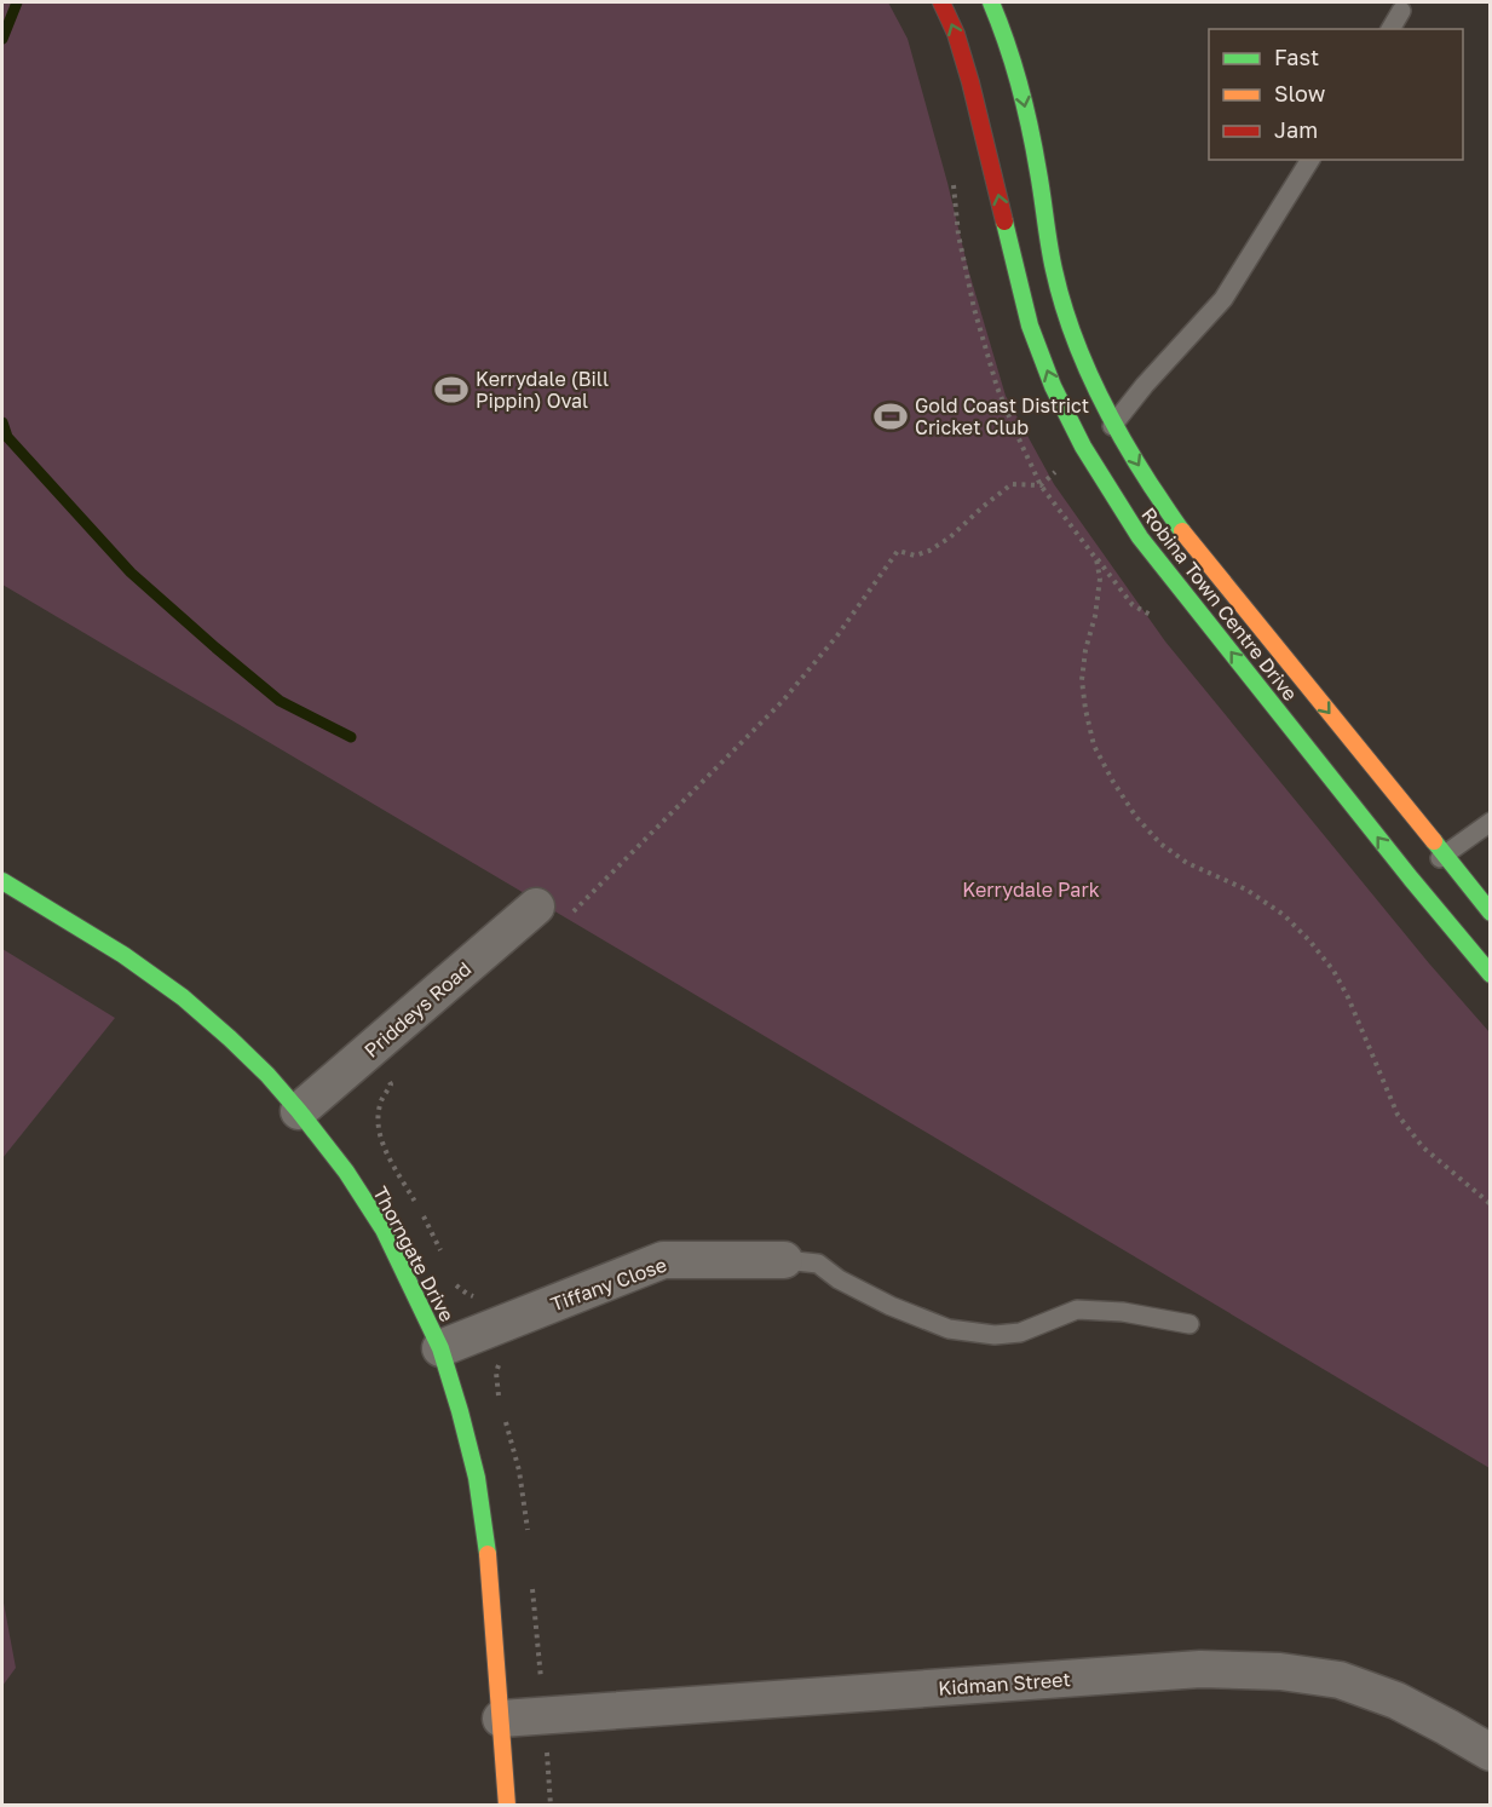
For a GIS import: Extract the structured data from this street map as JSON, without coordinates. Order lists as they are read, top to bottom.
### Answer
{
  "streets": {
    "street": [
      "Robina Town Centre Drive",
      "Priddeys Road",
      "Thorngate Drive",
      "Tiffany Close",
      "Kidman Street"
    ]
  },
  "crossings": [
    ["Priddeys Road", "Thorngate Drive"],
    ["Thorngate Drive", "Tiffany Close"],
    ["Thorngate Drive", "Kidman Street"]
  ],
  "parks": ["Kerrydale Park"],
  "places": {
    "sports": ["Kerrydale (Bill Pippin) Oval", "Gold Coast District Cricket Club"]
  },
  "legend": ["Fast", "Slow", "Jam"]
}
